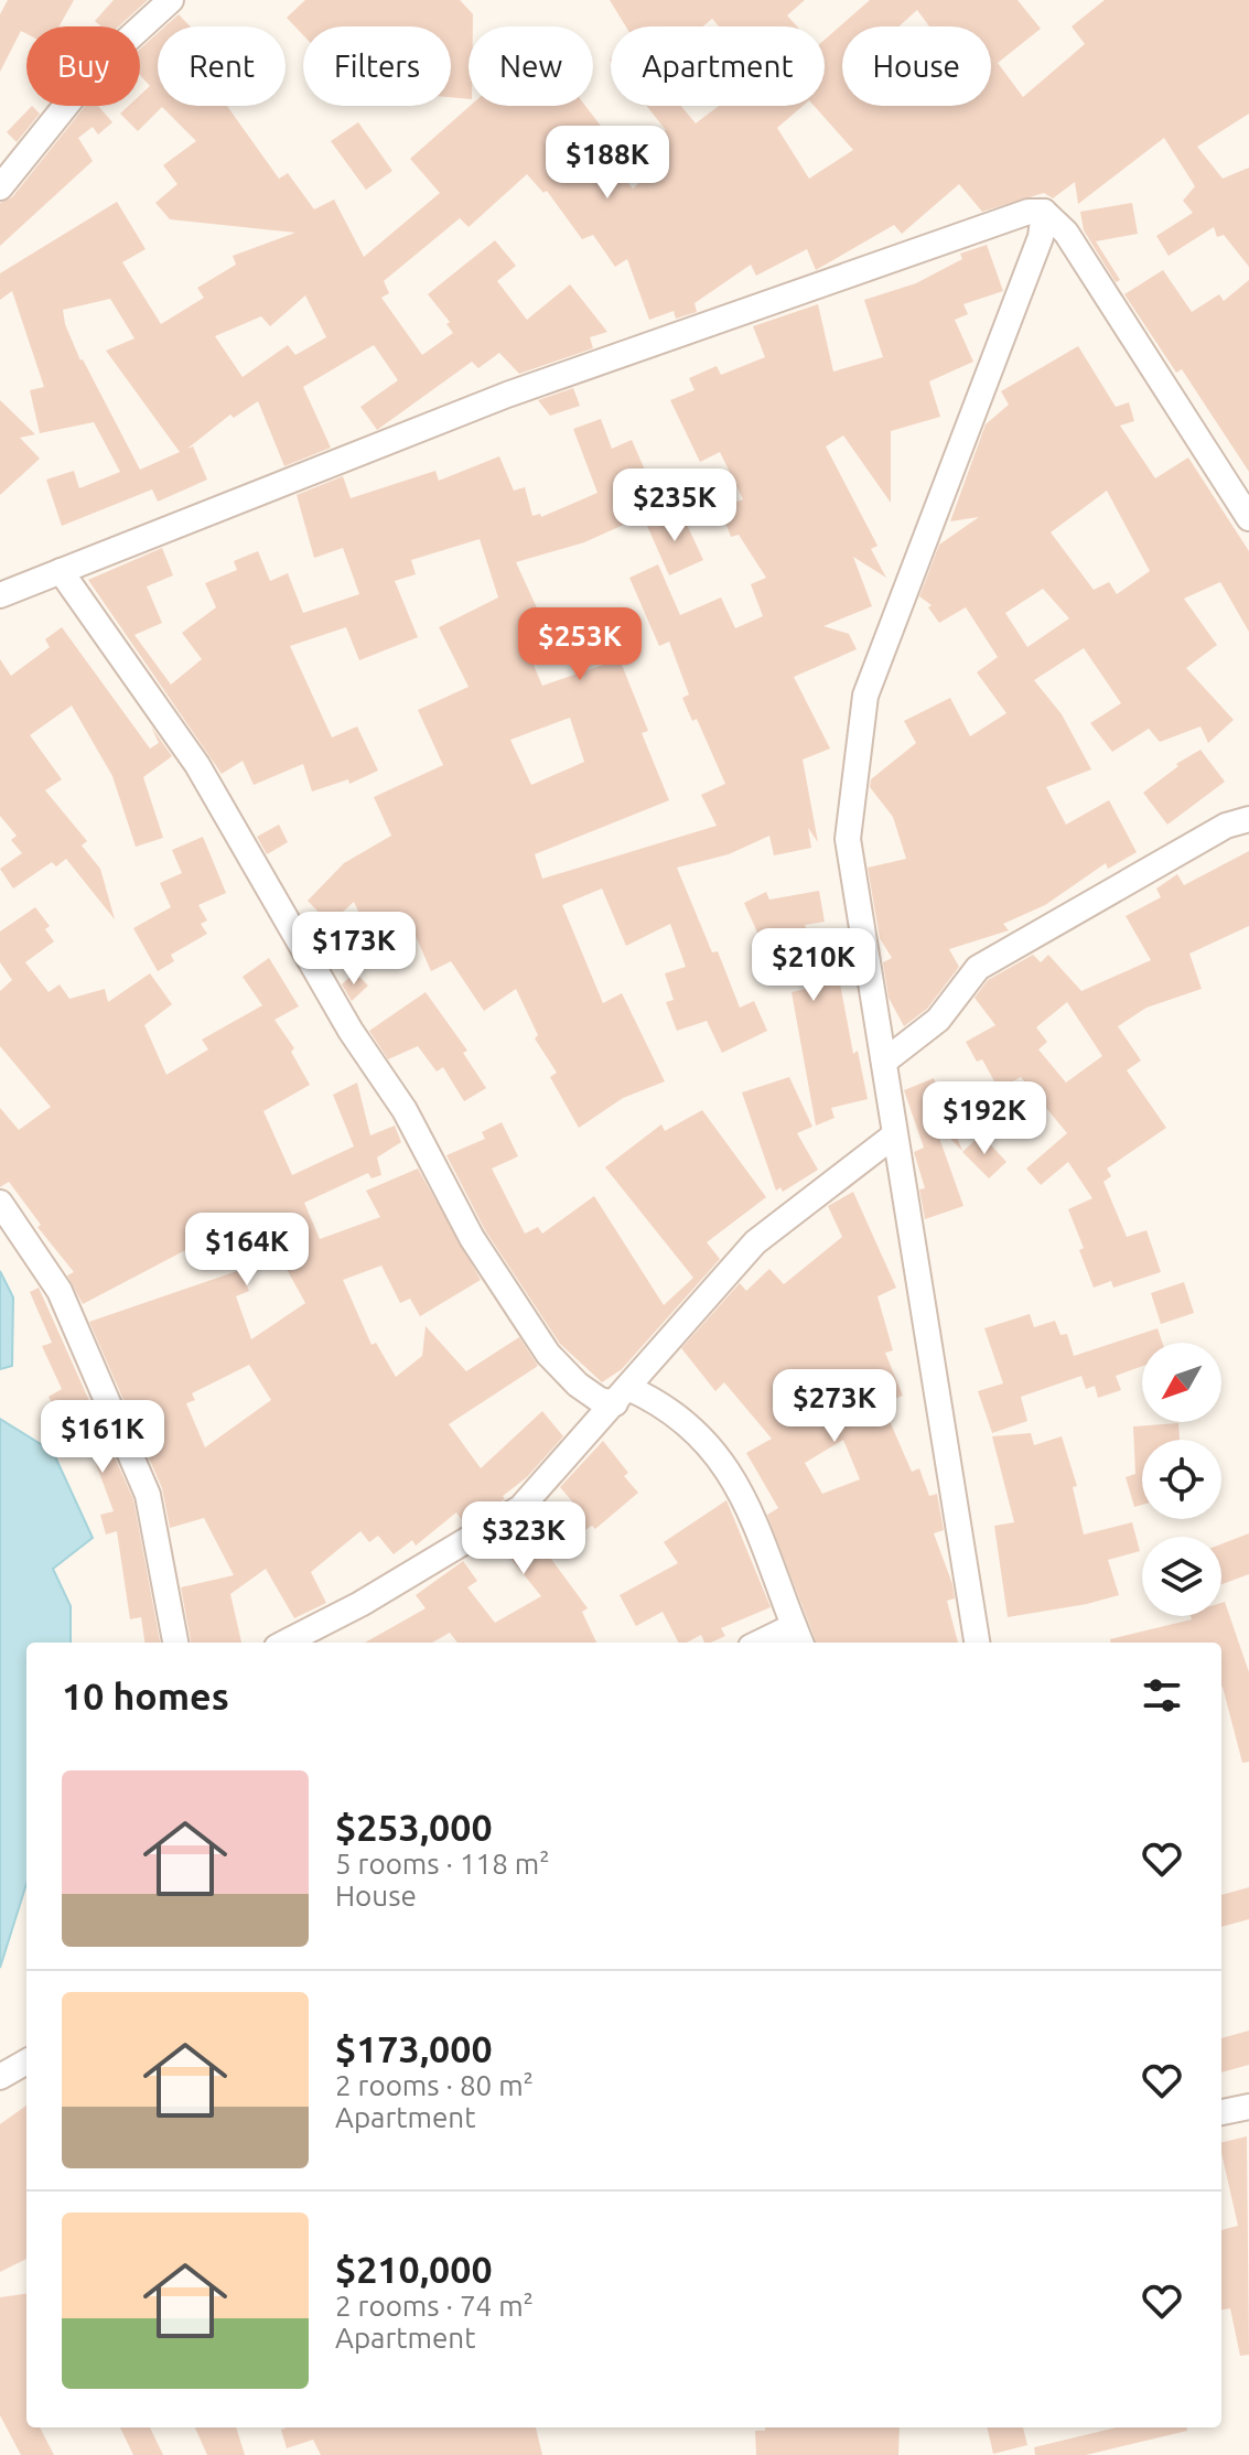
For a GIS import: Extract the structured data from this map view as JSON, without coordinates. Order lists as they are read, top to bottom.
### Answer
{
  "north": "bottom left",
  "page": {
    "chip": [
      "Buy",
      "Rent",
      "Filters",
      "New",
      "Apartment",
      "House"
    ],
    "price": [
      "$188K",
      "$235K",
      "$253K",
      "$173K",
      "$210K",
      "$192K",
      "$164K",
      "$273K",
      "$161K",
      "$323K"
    ],
    "heading": "10 homes",
    "list": [
      {
        "name": "$253,000",
        "note": "5 rooms · 118 m² · House"
      },
      {
        "name": "$173,000",
        "note": "2 rooms · 80 m² · Apartment"
      },
      {
        "name": "$210,000",
        "note": "2 rooms · 74 m² · Apartment"
      }
    ]
  }
}
